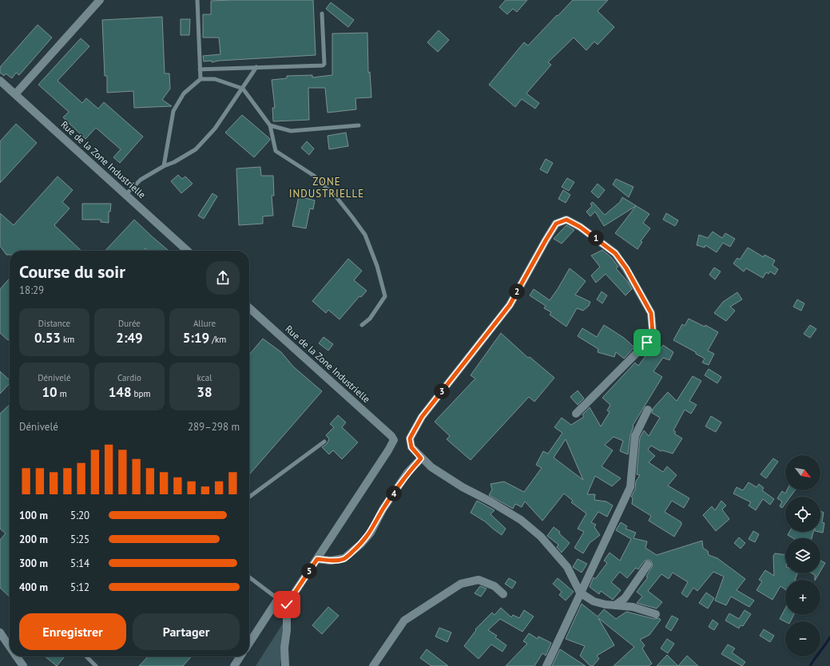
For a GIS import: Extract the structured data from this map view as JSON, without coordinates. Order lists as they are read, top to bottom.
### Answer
{
  "streets": {
    "street": ["Rue de la Zone Industrielle"]
  },
  "districts": ["ZONE INDUSTRIELLE"],
  "north": "bottom right",
  "page": {
    "pins": [
      "1",
      "2",
      "3",
      "4",
      "5"
    ],
    "heading": ["Course du soir", "18:29"],
    "stats": [
      ["Distance", "0.53 km"],
      ["Durée", "2:49"],
      ["Allure", "5:19 /km"],
      ["Dénivelé", "10 m"],
      ["Cardio", "148 bpm"],
      ["kcal", "38"]
    ],
    "chart": ["Dénivelé", "289–298 m"],
    "map_buttons": ["+", "−"],
    "list": [
      {
        "name": "100 m",
        "note": "5:20"
      },
      {
        "name": "200 m",
        "note": "5:25"
      },
      {
        "name": "300 m",
        "note": "5:14"
      },
      {
        "name": "400 m",
        "note": "5:12"
      }
    ],
    "buttons": ["Enregistrer", "Partager"]
  }
}
